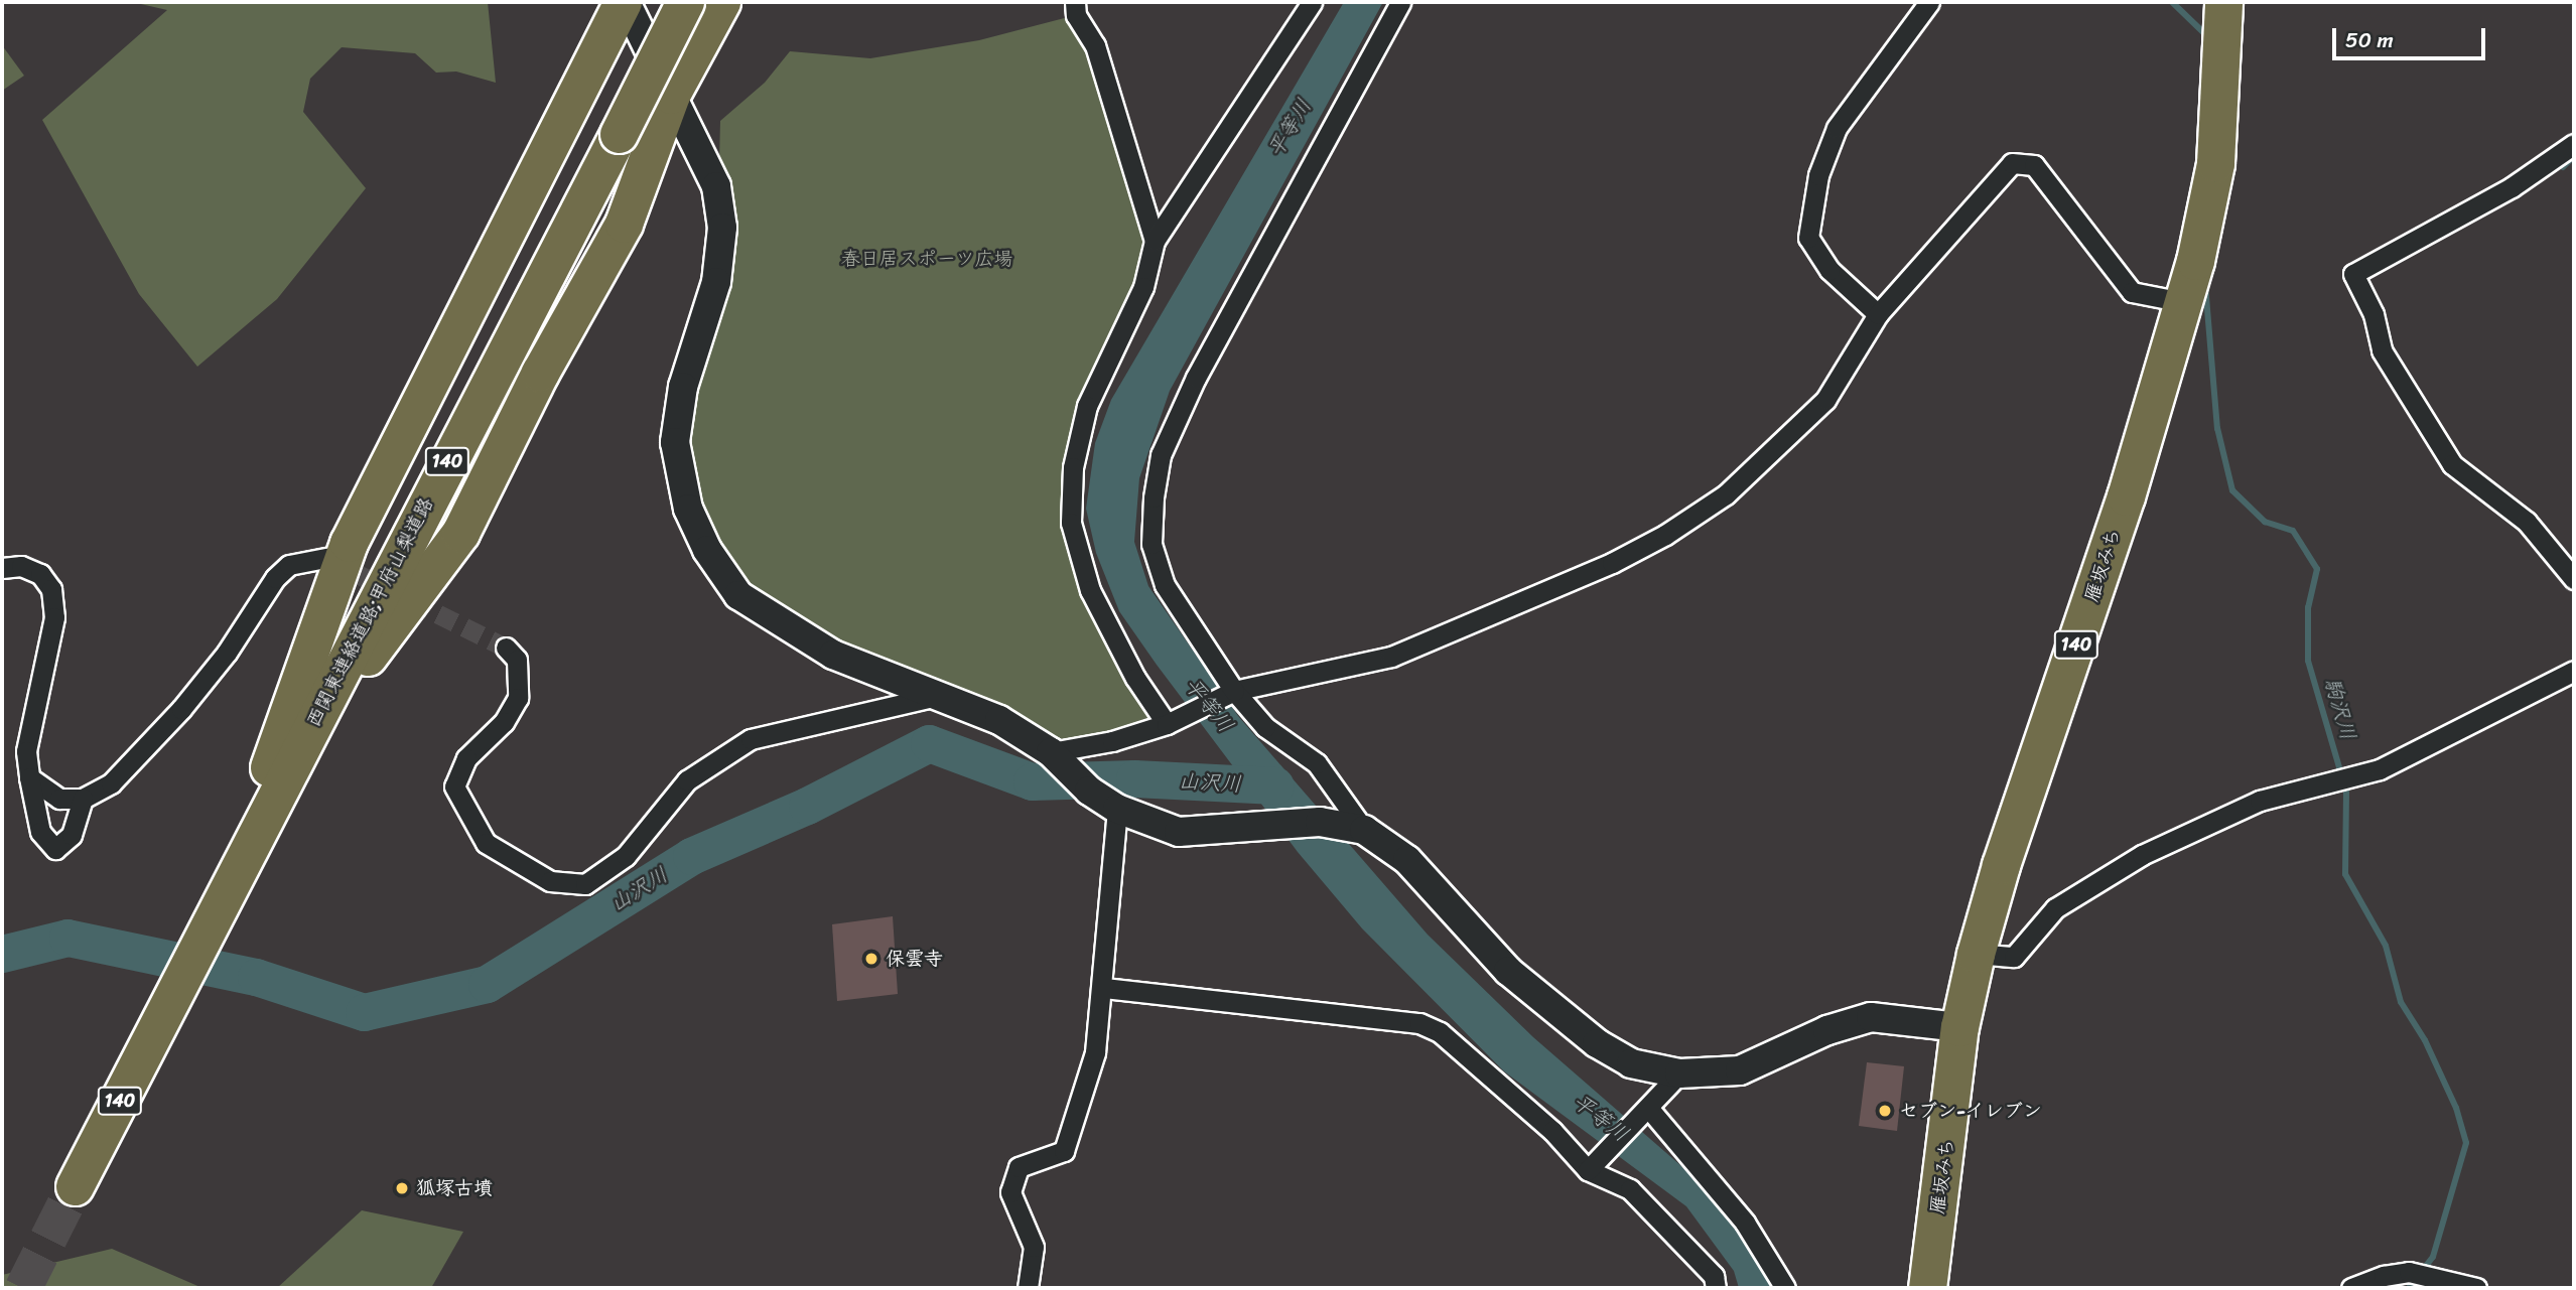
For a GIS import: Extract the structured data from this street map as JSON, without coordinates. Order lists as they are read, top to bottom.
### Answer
{
  "streets": {
    "highway": ["140", "雁坂みち", "西関東連絡道路;甲府山梨道路"]
  },
  "water": ["平等川", "駒沢川", "山沢川"],
  "parks": ["春日居スポーツ広場"],
  "places": ["保雲寺", "セブン-イレブン", "狐塚古墳"],
  "scale_bar": "50 m"
}
